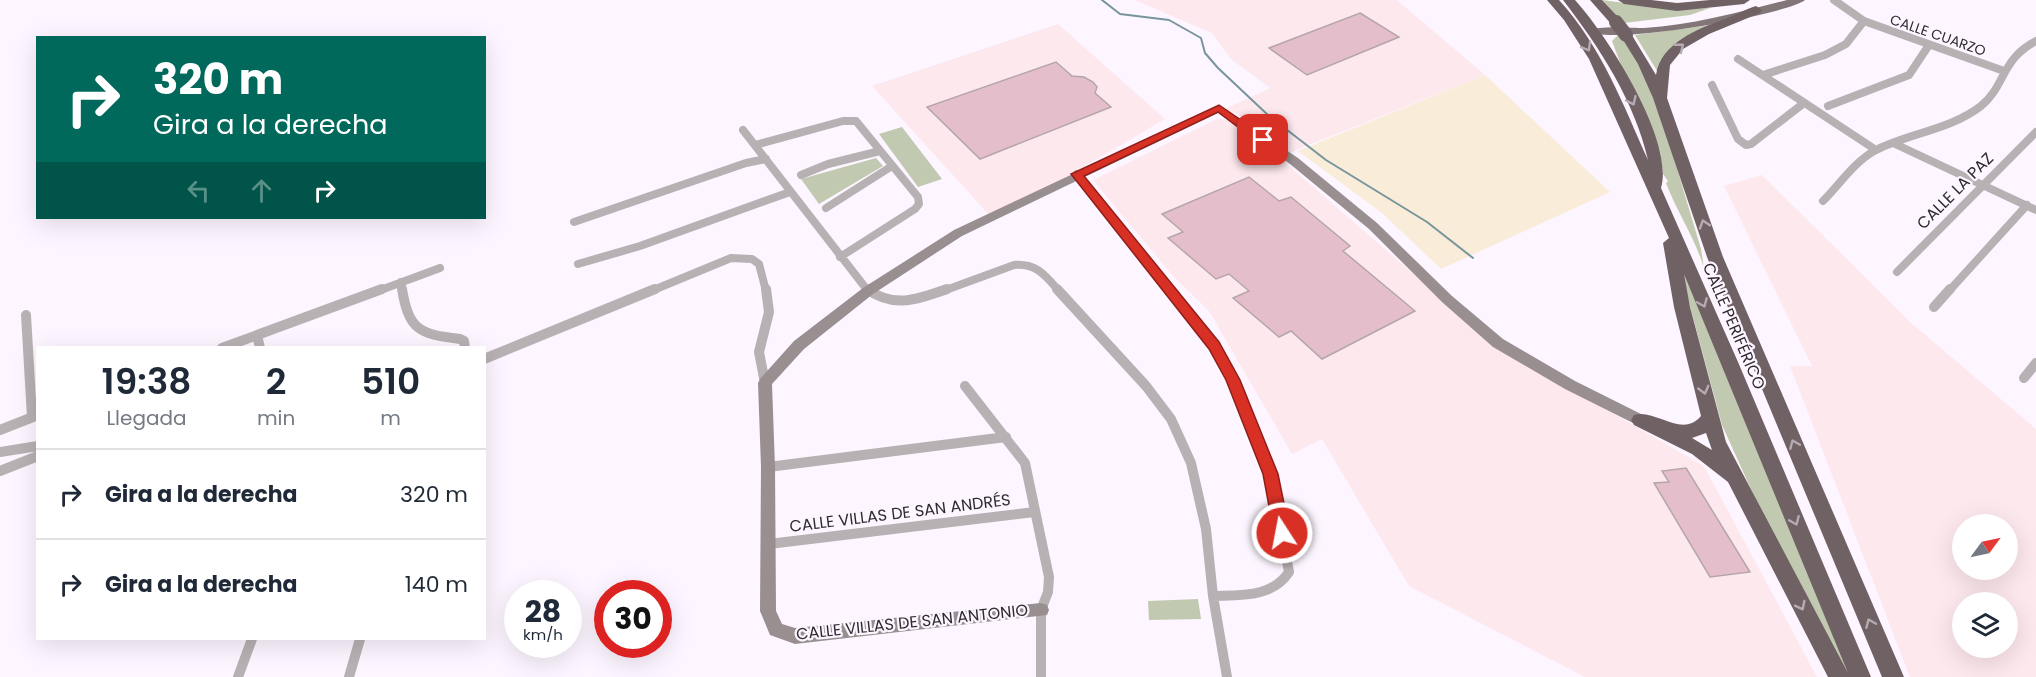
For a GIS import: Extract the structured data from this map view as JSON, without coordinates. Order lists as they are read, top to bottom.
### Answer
{
  "streets": {
    "highway": ["CALLE PERIFÉRICO"],
    "street": [
      "CALLE CUARZO",
      "CALLE LA PAZ",
      "CALLE VILLAS DE SAN ANDRÉS",
      "CALLE VILLAS DE SAN ANTONIO"
    ]
  },
  "crossings": [
    ["CALLE VILLAS DE SAN ANDRÉS", "CALLE VILLAS DE SAN ANTONIO"]
  ],
  "north": "top right",
  "page": {
    "turn": ["320 m", "Gira a la derecha"],
    "eta": [
      "19:38",
      "Llegada",
      "2",
      "min",
      "510",
      "m"
    ],
    "list": [
      {
        "name": "Gira a la derecha",
        "value": "320 m"
      },
      {
        "name": "Gira a la derecha",
        "value": "140 m"
      }
    ],
    "speed": "28 km/h",
    "limit": "30"
  }
}
